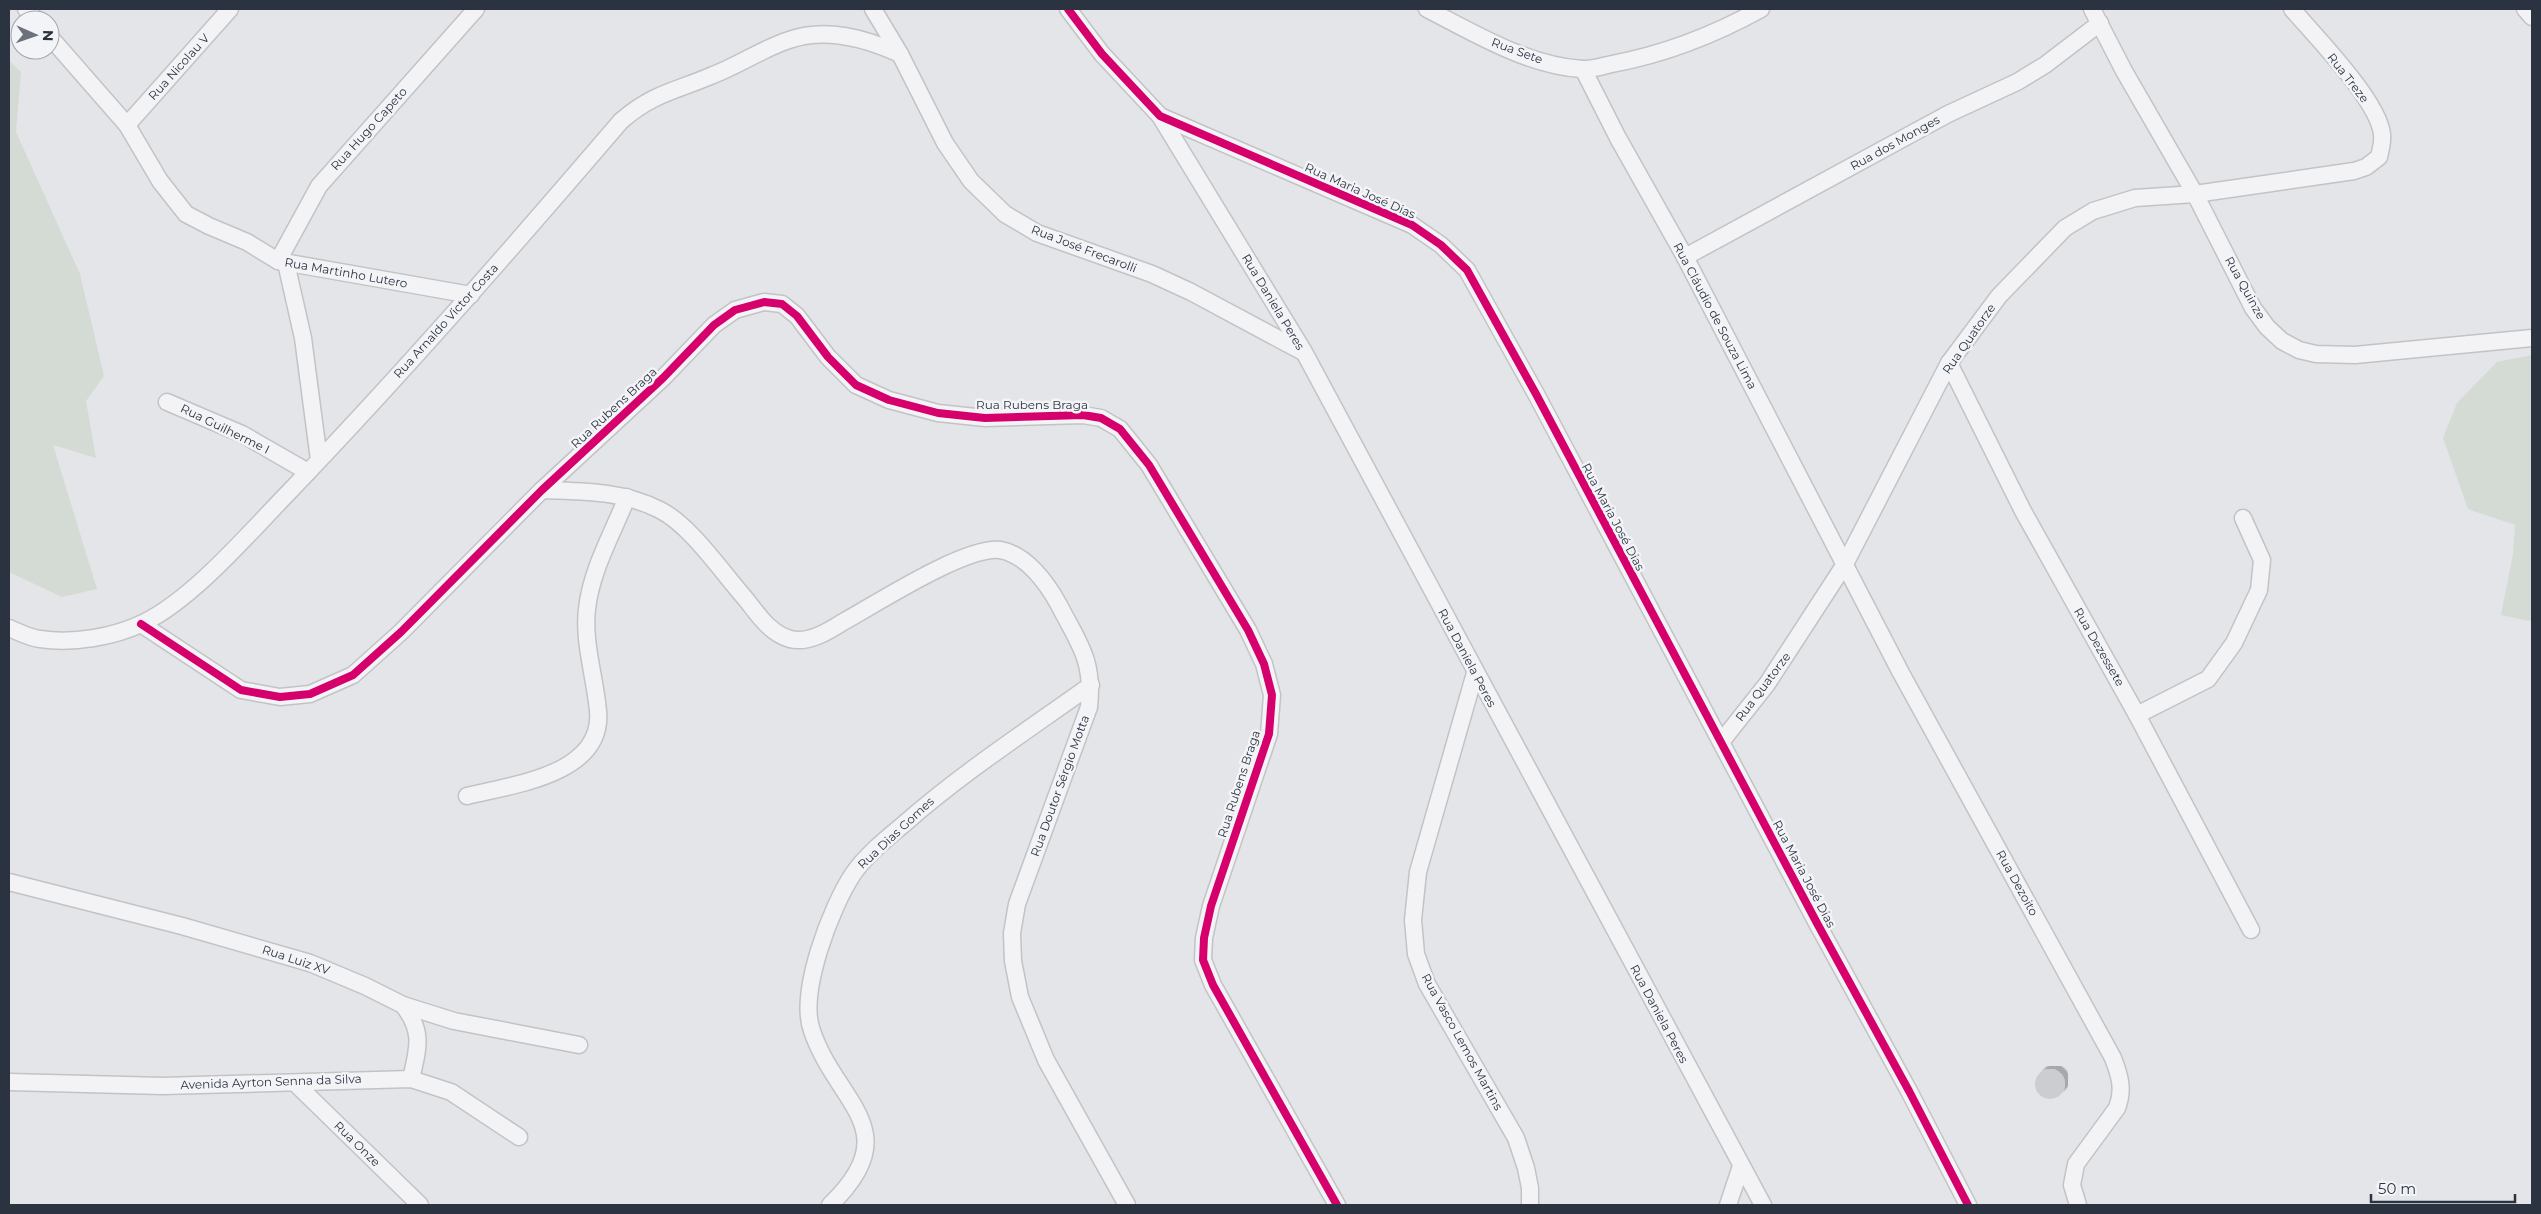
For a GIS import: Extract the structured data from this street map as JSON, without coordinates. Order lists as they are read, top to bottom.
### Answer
{
  "streets": {
    "street": [
      "Rua Sete",
      "Rua Nicolau V",
      "Rua Treze",
      "Rua Hugo Capeto",
      "Rua dos Monges",
      "Rua Maria José Dias",
      "Rua José Frecarolli",
      "Rua Martinho Lutero",
      "Rua Quinze",
      "Rua Daniela Peres",
      "Rua Cláudio de Souza Lima",
      "Rua Arnaldo Victor Costa",
      "Rua Quatorze",
      "Rua Rubens Braga",
      "Rua Guilherme I",
      "Rua Dezessete",
      "Rua Doutor Sérgio Motta",
      "Rua Dias Gomes",
      "Rua Dezoito",
      "Rua Luiz XV",
      "Rua Vasco Lemos Martins",
      "Avenida Ayrton Senna da Silva",
      "Rua Onze"
    ]
  },
  "crossings": [
    ["Rua Sete", "Rua Cláudio de Souza Lima"],
    ["Rua Nicolau V", "Rua Martinho Lutero"],
    ["Rua Treze", "Rua Quatorze"],
    ["Rua Hugo Capeto", "Rua Martinho Lutero"],
    ["Rua dos Monges", "Rua Quinze"],
    ["Rua dos Monges", "Rua Cláudio de Souza Lima"],
    ["Rua Maria José Dias", "Rua Daniela Peres"],
    ["Rua Maria José Dias", "Rua Quatorze"],
    ["Rua José Frecarolli", "Rua Daniela Peres"],
    ["Rua José Frecarolli", "Rua Arnaldo Victor Costa"],
    ["Rua Martinho Lutero", "Rua Arnaldo Victor Costa"],
    ["Rua Quinze", "Rua Quatorze"],
    ["Rua Daniela Peres", "Rua Vasco Lemos Martins"],
    ["Rua Cláudio de Souza Lima", "Rua Quatorze"],
    ["Rua Cláudio de Souza Lima", "Rua Dezoito"],
    ["Rua Arnaldo Victor Costa", "Rua Rubens Braga"],
    ["Rua Arnaldo Victor Costa", "Rua Guilherme I"],
    ["Rua Quatorze", "Rua Dezessete"],
    ["Rua Quatorze", "Rua Dezoito"],
    ["Rua Rubens Braga", "Rua Doutor Sérgio Motta"],
    ["Rua Doutor Sérgio Motta", "Rua Dias Gomes"],
    ["Avenida Ayrton Senna da Silva", "Rua Onze"]
  ],
  "scale_bar": "50 m",
  "north": "right"
}
